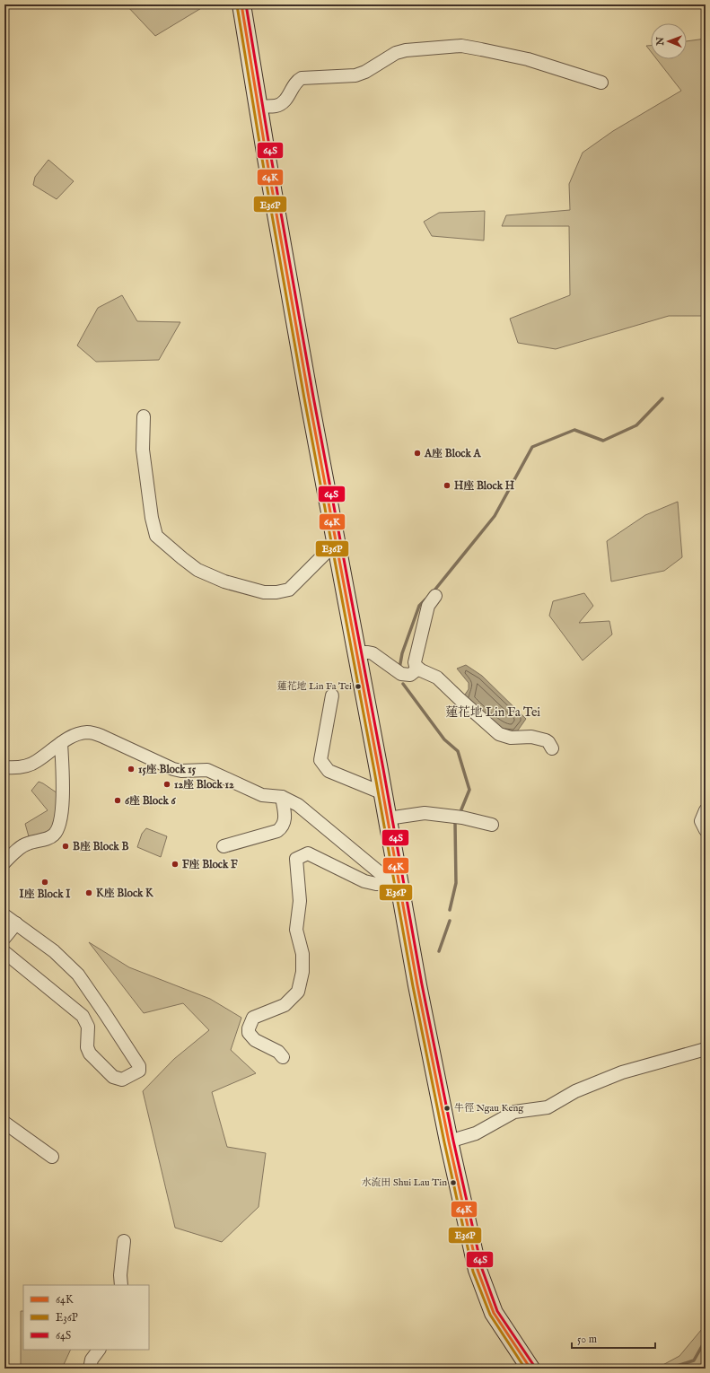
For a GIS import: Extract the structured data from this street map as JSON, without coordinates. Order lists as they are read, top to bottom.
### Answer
{
  "districts": ["蓮花地 Lin Fa Tei"],
  "places": [
    "A座 Block A",
    "H座 Block H",
    "蓮花地 Lin Fa Tei",
    "15座 Block 15",
    "12座 Block 12",
    "6座 Block 6",
    "B座 Block B",
    "F座 Block F",
    "I座 Block I",
    "K座 Block K",
    "牛徑 Ngau Keng",
    "水流田 Shui Lau Tin"
  ],
  "lines": ["transit line 64K", "transit line 64S", "transit line E36P"],
  "legend": ["64K", "E36P", "64S"],
  "scale_bar": "50 m",
  "north": "left"
}
